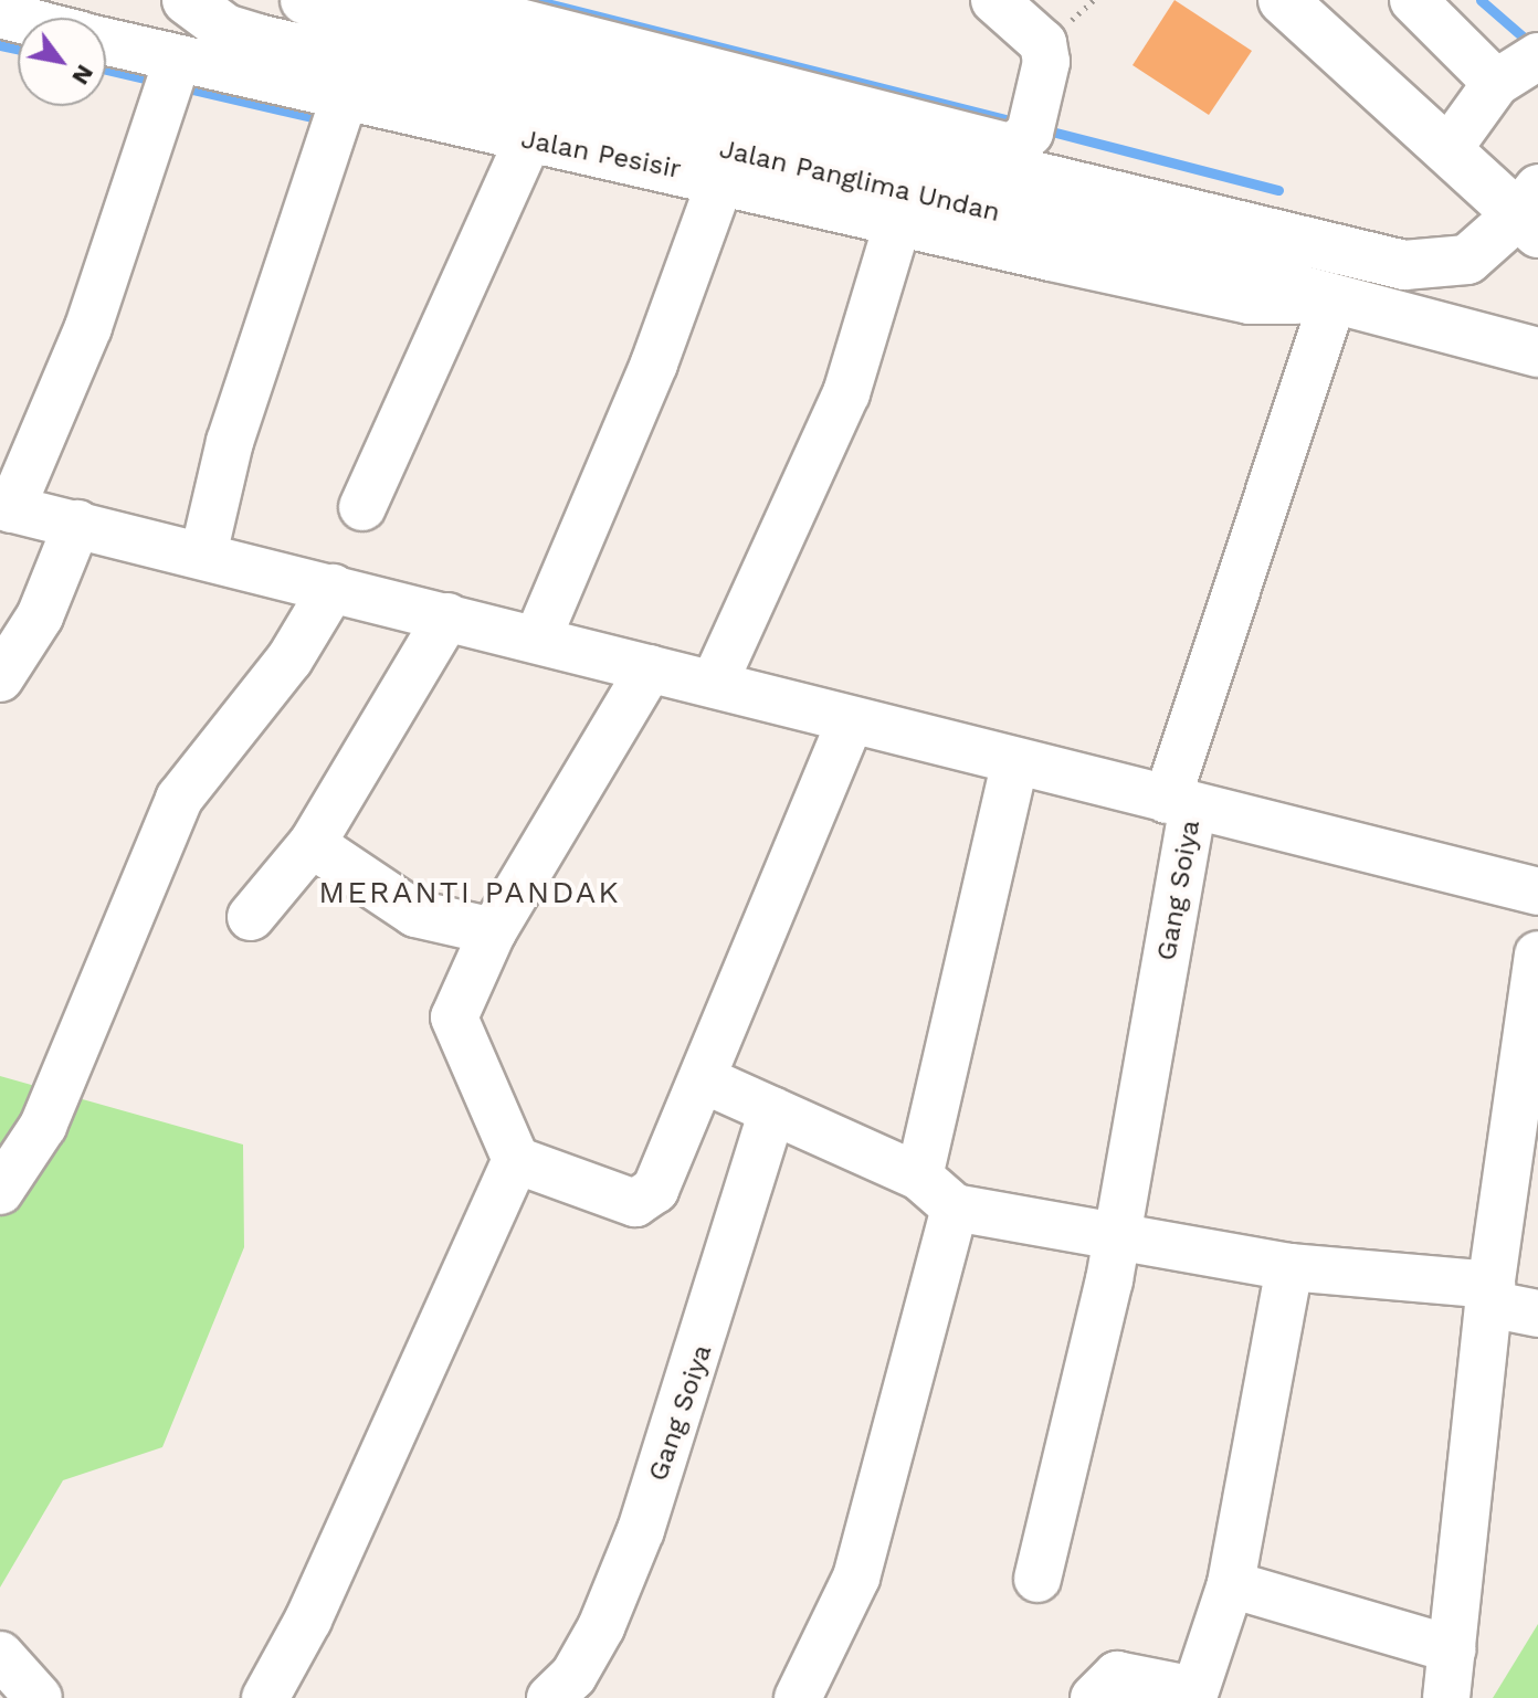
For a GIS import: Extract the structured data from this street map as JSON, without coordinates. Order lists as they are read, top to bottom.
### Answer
{
  "streets": {
    "main road": ["Jalan Panglima Undan"],
    "street": ["Jalan Pesisir", "Gang Soiya"]
  },
  "crossings": [
    ["Jalan Pesisir", "Jalan Panglima Undan"],
    ["Jalan Pesisir", "Gang Soiya"],
    ["Jalan Panglima Undan", "Gang Soiya"]
  ],
  "districts": ["MERANTI PANDAK"],
  "north": "bottom right"
}
